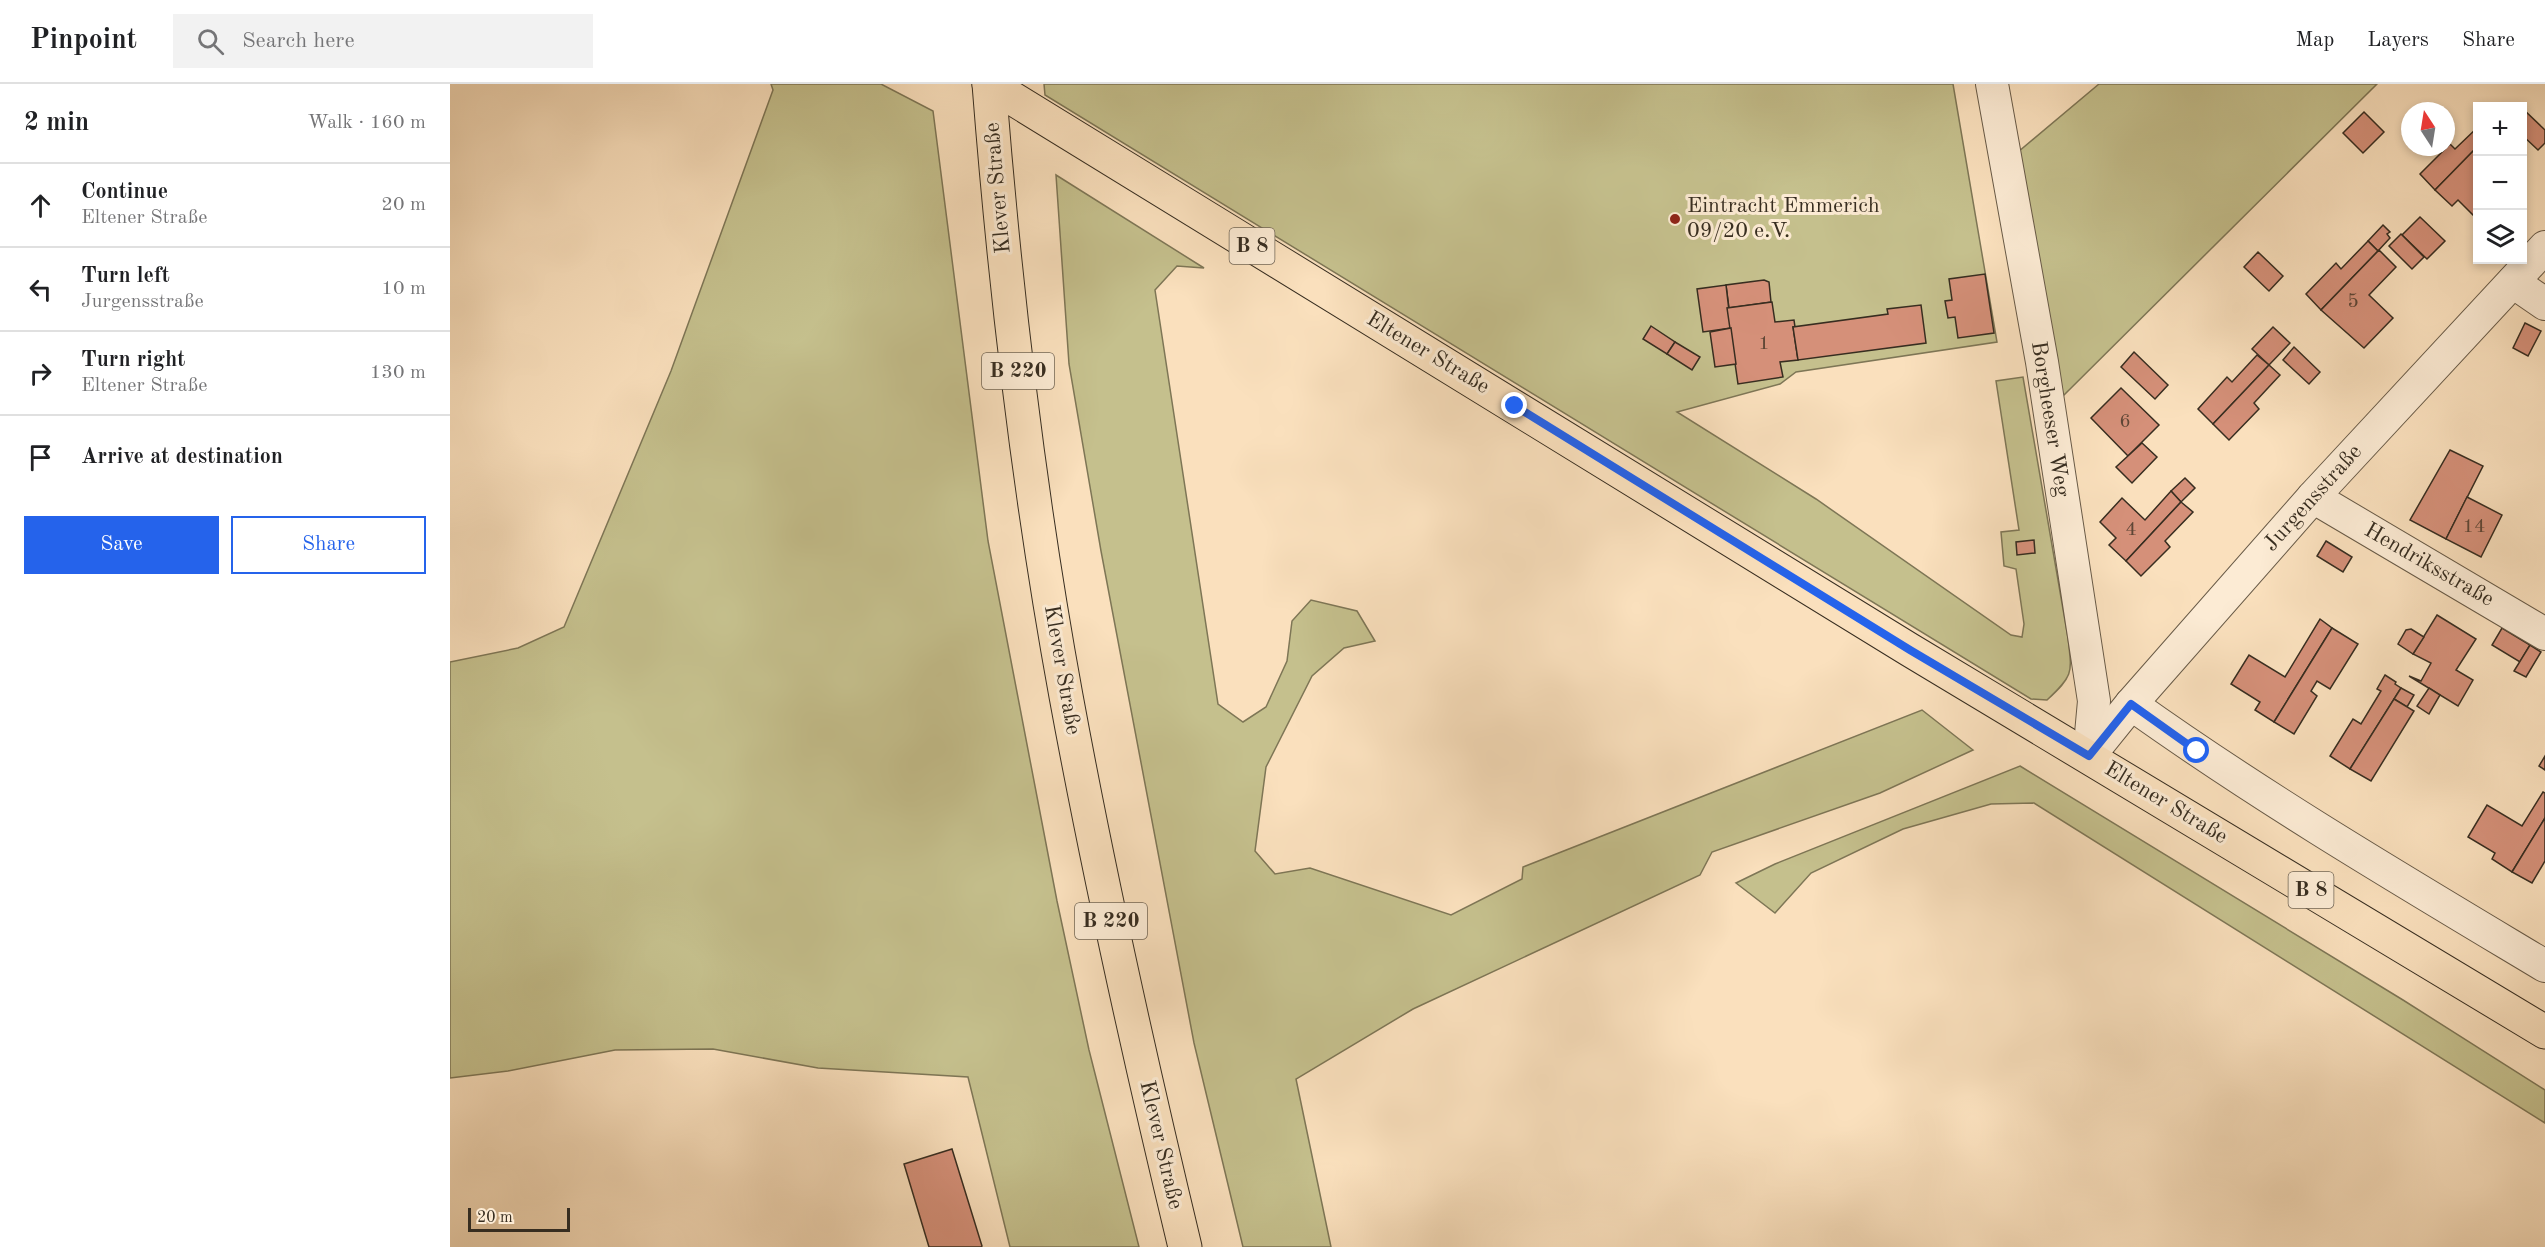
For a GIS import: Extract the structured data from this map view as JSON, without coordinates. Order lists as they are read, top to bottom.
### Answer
{
  "streets": {
    "main road": [
      "Klever Straße",
      "B 8",
      "Eltener Straße",
      "B 220"
    ],
    "street": ["Borgheeser Weg", "Jurgensstraße", "Hendriksstraße"]
  },
  "crossings": [
    ["Klever Straße", "Eltener Straße"],
    ["Eltener Straße", "Borgheeser Weg"],
    ["Eltener Straße", "Jurgensstraße"],
    ["Borgheeser Weg", "Jurgensstraße"],
    ["Jurgensstraße", "Hendriksstraße"]
  ],
  "places": ["Eintracht Emmerich 09/20 e.V."],
  "house_numbers": [
    "5",
    "1",
    "6",
    "14",
    "4"
  ],
  "scale_bar": "20 m",
  "north": "top",
  "page": {
    "header": "Pinpoint",
    "search": "Search here",
    "nav": ["Map", "Layers", "Share"],
    "heading": ["2 min", "Walk · 160 m"],
    "map_buttons": ["+", "−"],
    "list": [
      ["Continue", "Eltener Straße", "20 m"],
      ["Turn left", "Jurgensstraße", "10 m"],
      ["Turn right", "Eltener Straße", "130 m"],
      "Arrive at destination"
    ],
    "buttons": ["Save", "Share"],
    "scale": "20 m"
  }
}
